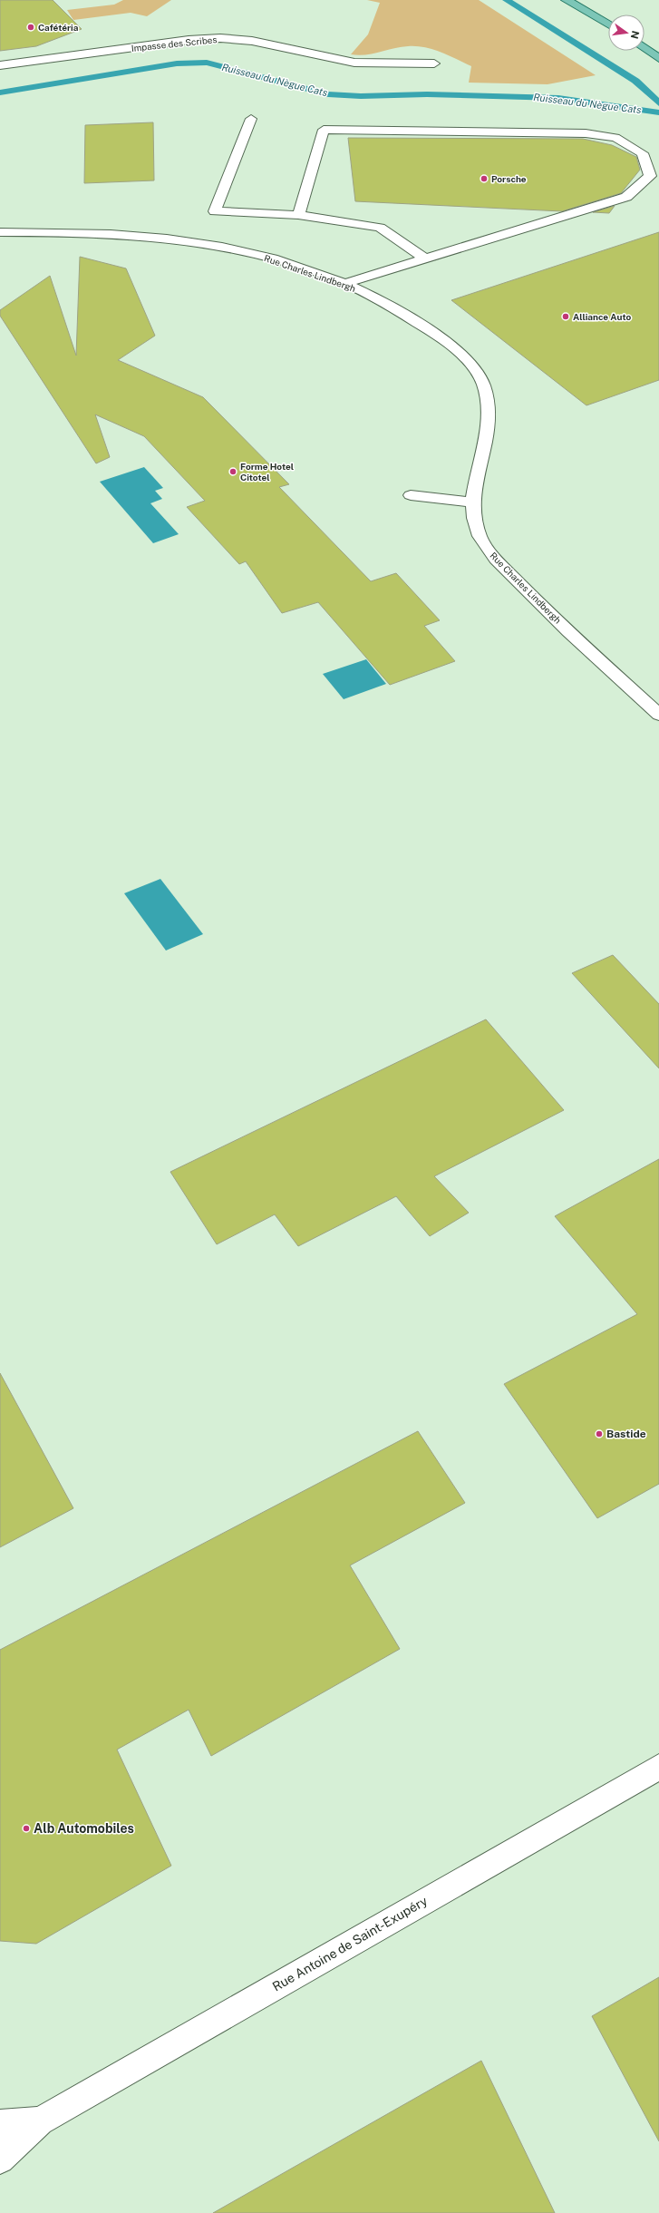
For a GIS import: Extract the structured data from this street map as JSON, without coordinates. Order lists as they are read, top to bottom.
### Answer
{
  "streets": {
    "street": ["Impasse des Scribes", "Rue Charles Lindbergh", "Rue Antoine de Saint-Exupéry"]
  },
  "water": ["Ruisseau du Nègue Cats"],
  "places": [
    "Cafétéria",
    "Porsche",
    "Alliance Auto",
    "Forme Hotel Citotel",
    "Bastide",
    "Alb Automobiles"
  ],
  "north": "right"
}
